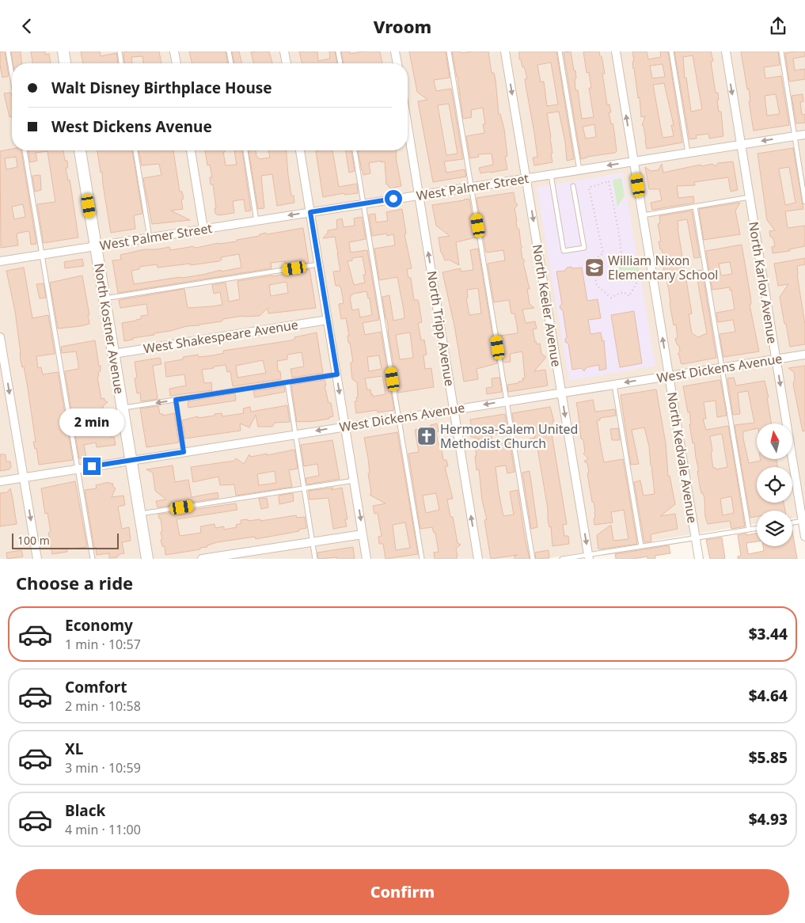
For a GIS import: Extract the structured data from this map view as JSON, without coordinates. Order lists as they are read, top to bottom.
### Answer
{
  "streets": {
    "street": [
      "West Palmer Street",
      "North Karlov Avenue",
      "North Keeler Avenue",
      "North Kostner Avenue",
      "North Tripp Avenue",
      "West Shakespeare Avenue",
      "West Dickens Avenue",
      "North Kedvale Avenue"
    ]
  },
  "crossings": [
    ["West Palmer Street", "North Karlov Avenue"],
    ["West Palmer Street", "North Keeler Avenue"],
    ["West Palmer Street", "North Kostner Avenue"],
    ["West Palmer Street", "North Tripp Avenue"],
    ["West Palmer Street", "North Kedvale Avenue"],
    ["North Karlov Avenue", "West Dickens Avenue"],
    ["North Keeler Avenue", "West Dickens Avenue"],
    ["North Kostner Avenue", "West Shakespeare Avenue"],
    ["North Kostner Avenue", "West Dickens Avenue"],
    ["North Tripp Avenue", "West Dickens Avenue"],
    ["West Dickens Avenue", "North Kedvale Avenue"]
  ],
  "one_way": [
    "North Karlov Avenue",
    "North Keeler Avenue",
    "North Tripp Avenue",
    "North Kedvale Avenue"
  ],
  "places": {
    "school or university": ["William Nixon Elementary School"],
    "church": ["Hermosa-Salem United Methodist Church"]
  },
  "scale_bar": "100 m",
  "north": "top",
  "page": {
    "header": "Vroom",
    "banner": ["Walt Disney Birthplace House", "West Dickens Avenue"],
    "bubble": "2 min",
    "scale": "100 m",
    "heading": "Choose a ride",
    "list": [
      {
        "name": "Economy",
        "note": "1 min · 10:57",
        "value": "$3.44"
      },
      {
        "name": "Comfort",
        "note": "2 min · 10:58",
        "value": "$4.64"
      },
      {
        "name": "XL",
        "note": "3 min · 10:59",
        "value": "$5.85"
      },
      {
        "name": "Black",
        "note": "4 min · 11:00",
        "value": "$4.93"
      }
    ],
    "buttons": "Confirm"
  }
}
